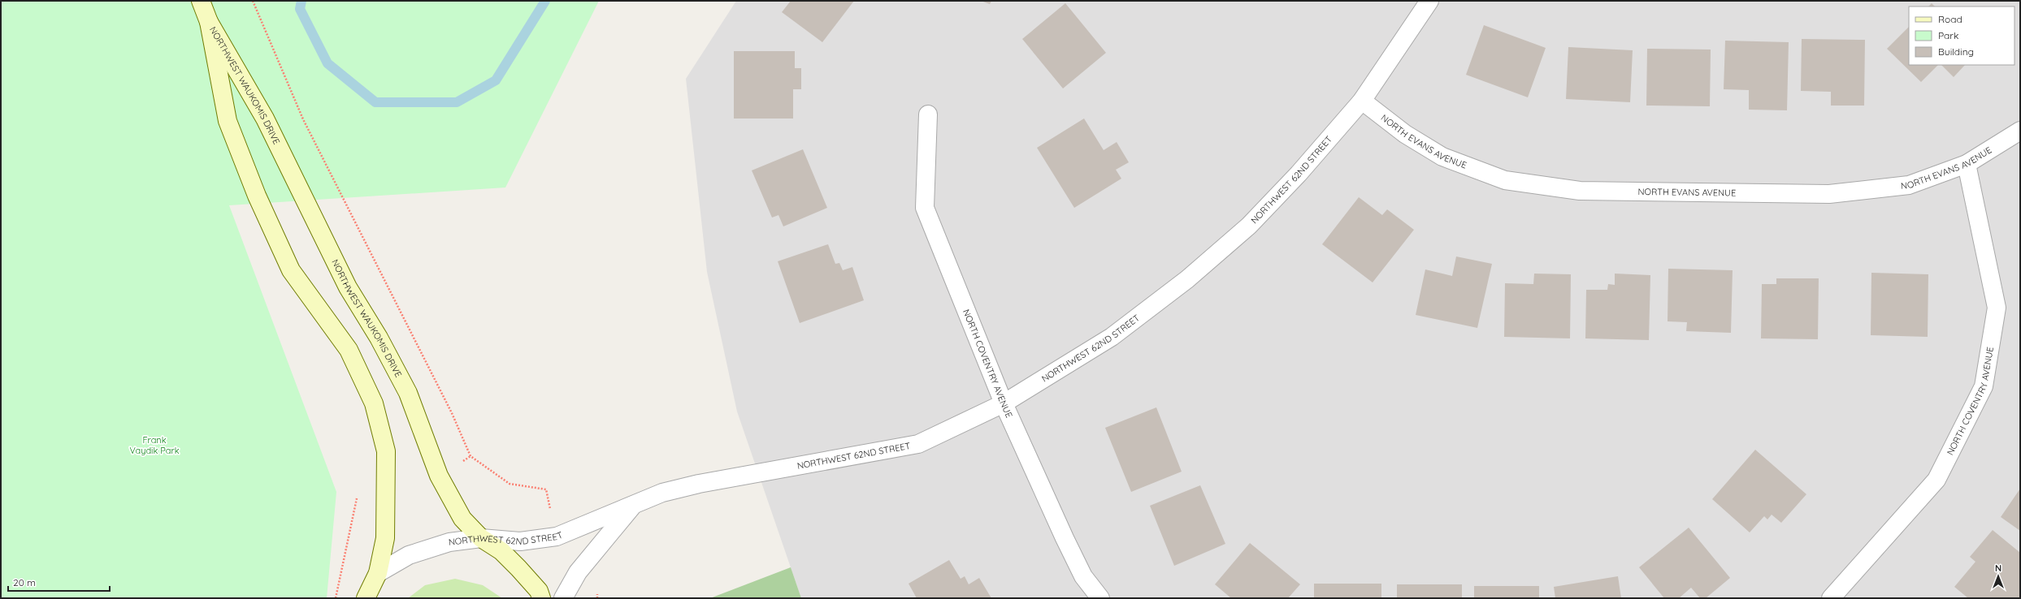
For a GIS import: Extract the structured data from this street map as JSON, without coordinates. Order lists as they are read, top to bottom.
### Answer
{
  "streets": {
    "main road": ["NORTHWEST WAUKOMIS DRIVE"],
    "street": ["NORTH EVANS AVENUE", "NORTHWEST 62ND STREET", "NORTH COVENTRY AVENUE"]
  },
  "crossings": [
    ["NORTHWEST WAUKOMIS DRIVE", "NORTHWEST 62ND STREET"],
    ["NORTH EVANS AVENUE", "NORTHWEST 62ND STREET"],
    ["NORTH EVANS AVENUE", "NORTH COVENTRY AVENUE"],
    ["NORTHWEST 62ND STREET", "NORTH COVENTRY AVENUE"]
  ],
  "parks": ["Frank Vaydik Park"],
  "legend": ["Road", "Park", "Building"],
  "scale_bar": "20 m",
  "north": "top"
}
